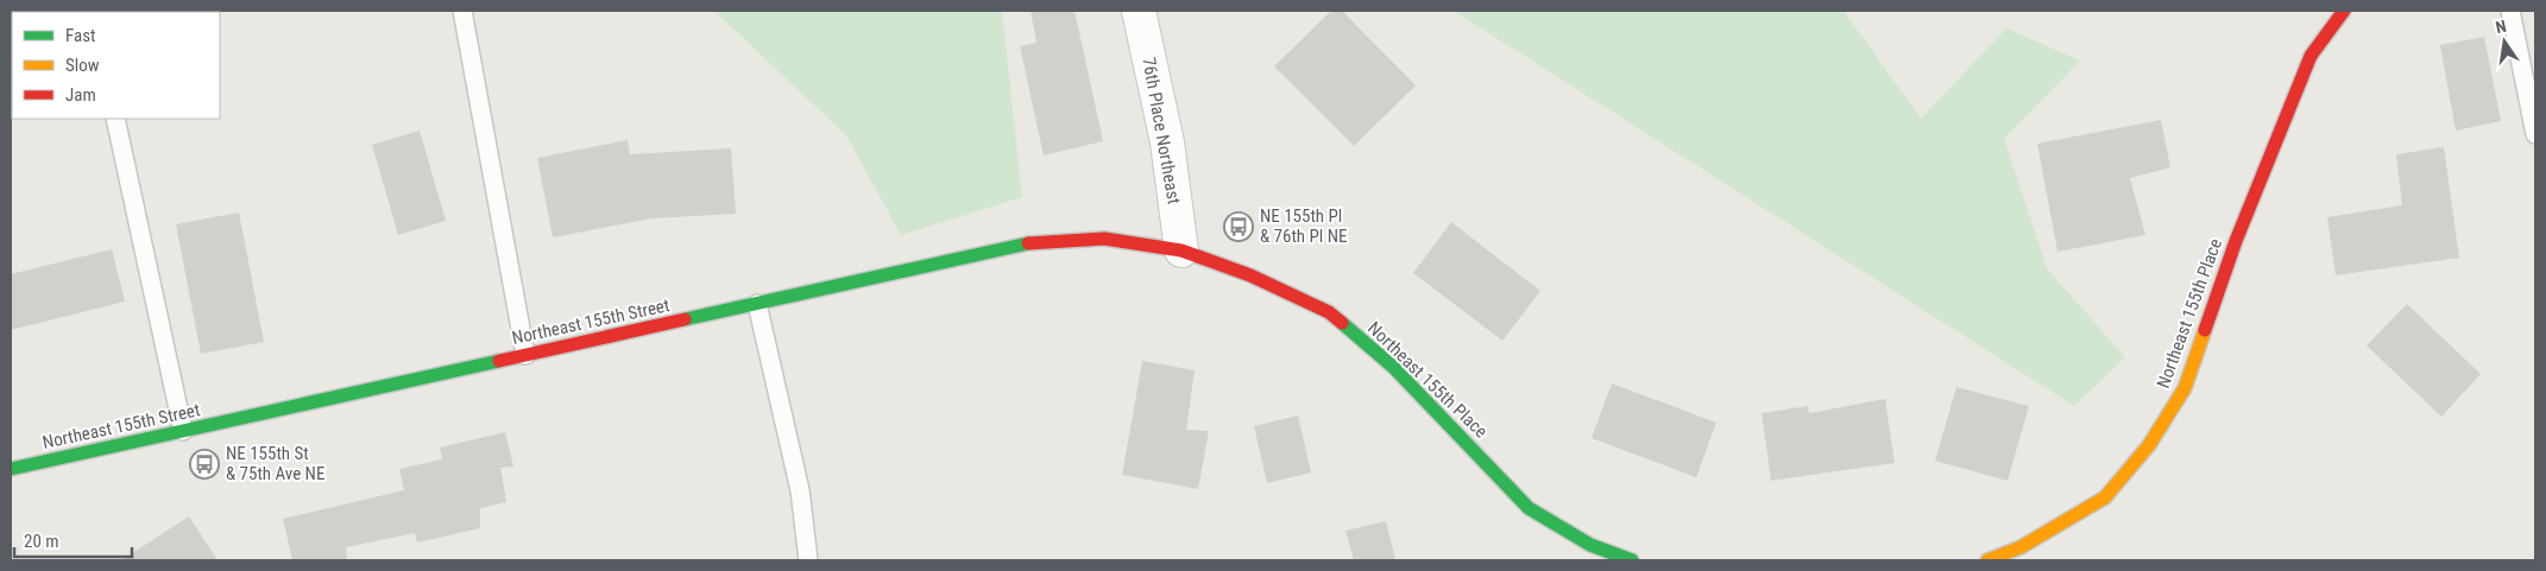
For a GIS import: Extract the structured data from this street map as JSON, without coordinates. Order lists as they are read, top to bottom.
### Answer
{
  "streets": {
    "street": ["76th Place Northeast", "Northeast 155th Place", "Northeast 155th Street"]
  },
  "crossings": [
    ["76th Place Northeast", "Northeast 155th Place"],
    ["76th Place Northeast", "Northeast 155th Street"],
    ["Northeast 155th Place", "Northeast 155th Street"]
  ],
  "places": {
    "bus stop": ["NE 155th Pl & 76th Pl NE", "NE 155th St & 75th Ave NE"]
  },
  "legend": ["Fast", "Slow", "Jam"],
  "scale_bar": "20 m",
  "north": "top"
}
